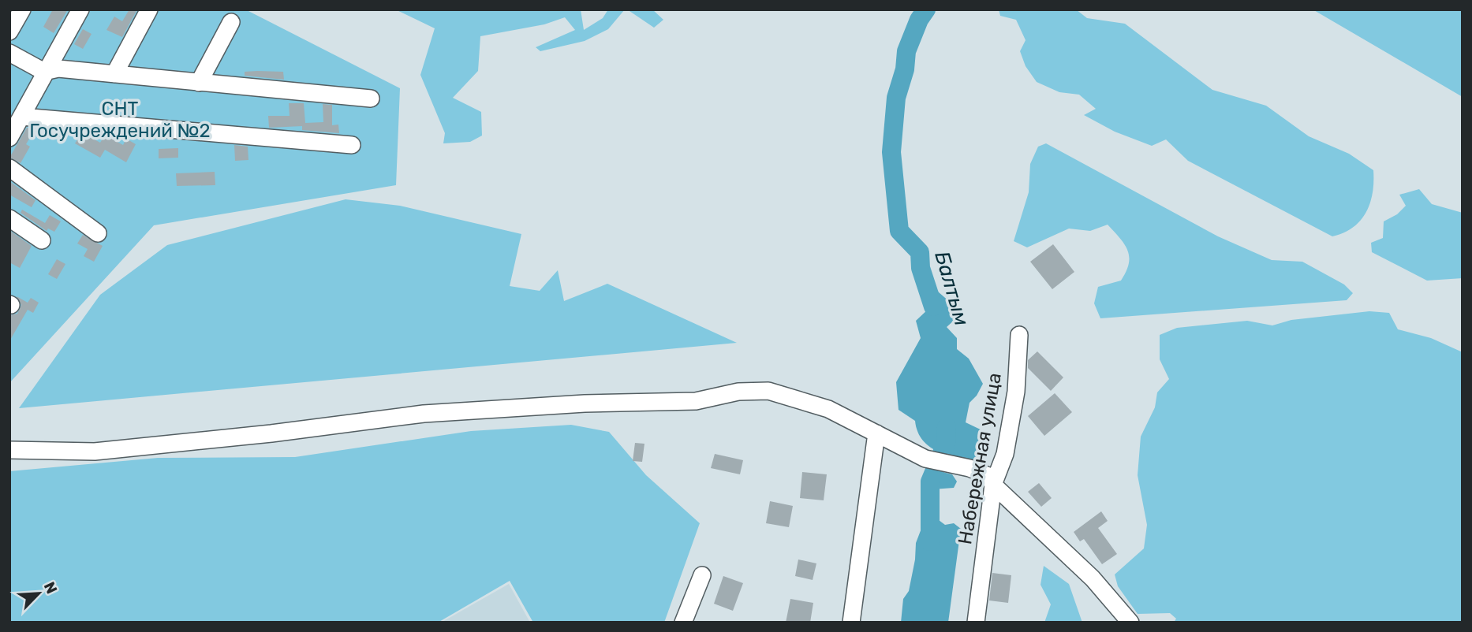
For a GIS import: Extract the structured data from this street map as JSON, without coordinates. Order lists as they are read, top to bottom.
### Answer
{
  "streets": {
    "street": ["Набережная улица"]
  },
  "water": ["Балтым"],
  "parks": ["СНТ Госучреждений №2"],
  "north": "top right"
}
